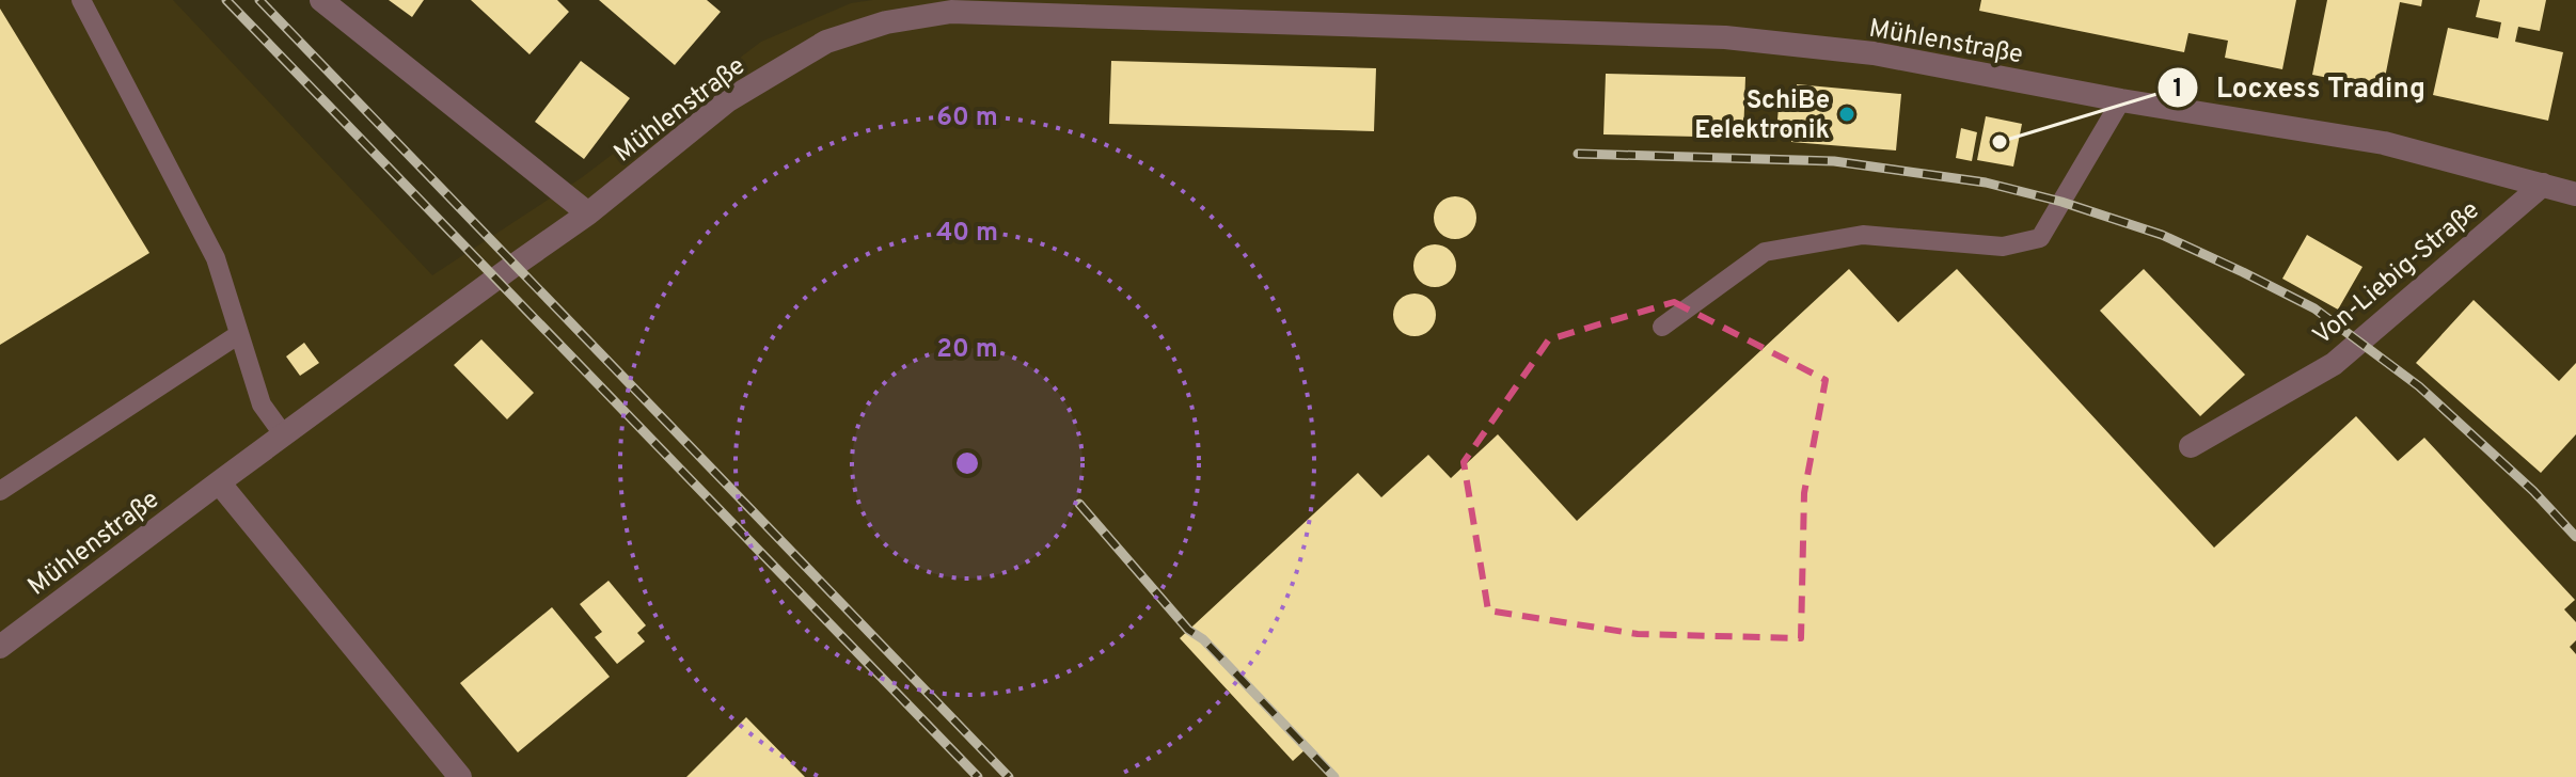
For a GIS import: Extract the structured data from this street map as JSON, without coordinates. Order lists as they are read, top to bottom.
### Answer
{
  "streets": {
    "street": ["Mühlenstraße", "Von-Liebig-Straße"]
  },
  "crossings": [
    ["Mühlenstraße", "Von-Liebig-Straße"]
  ],
  "places": ["SchiBe Eelektronik", "Locxess Trading"],
  "rings": ["60 m", "40 m", "20 m"]
}
